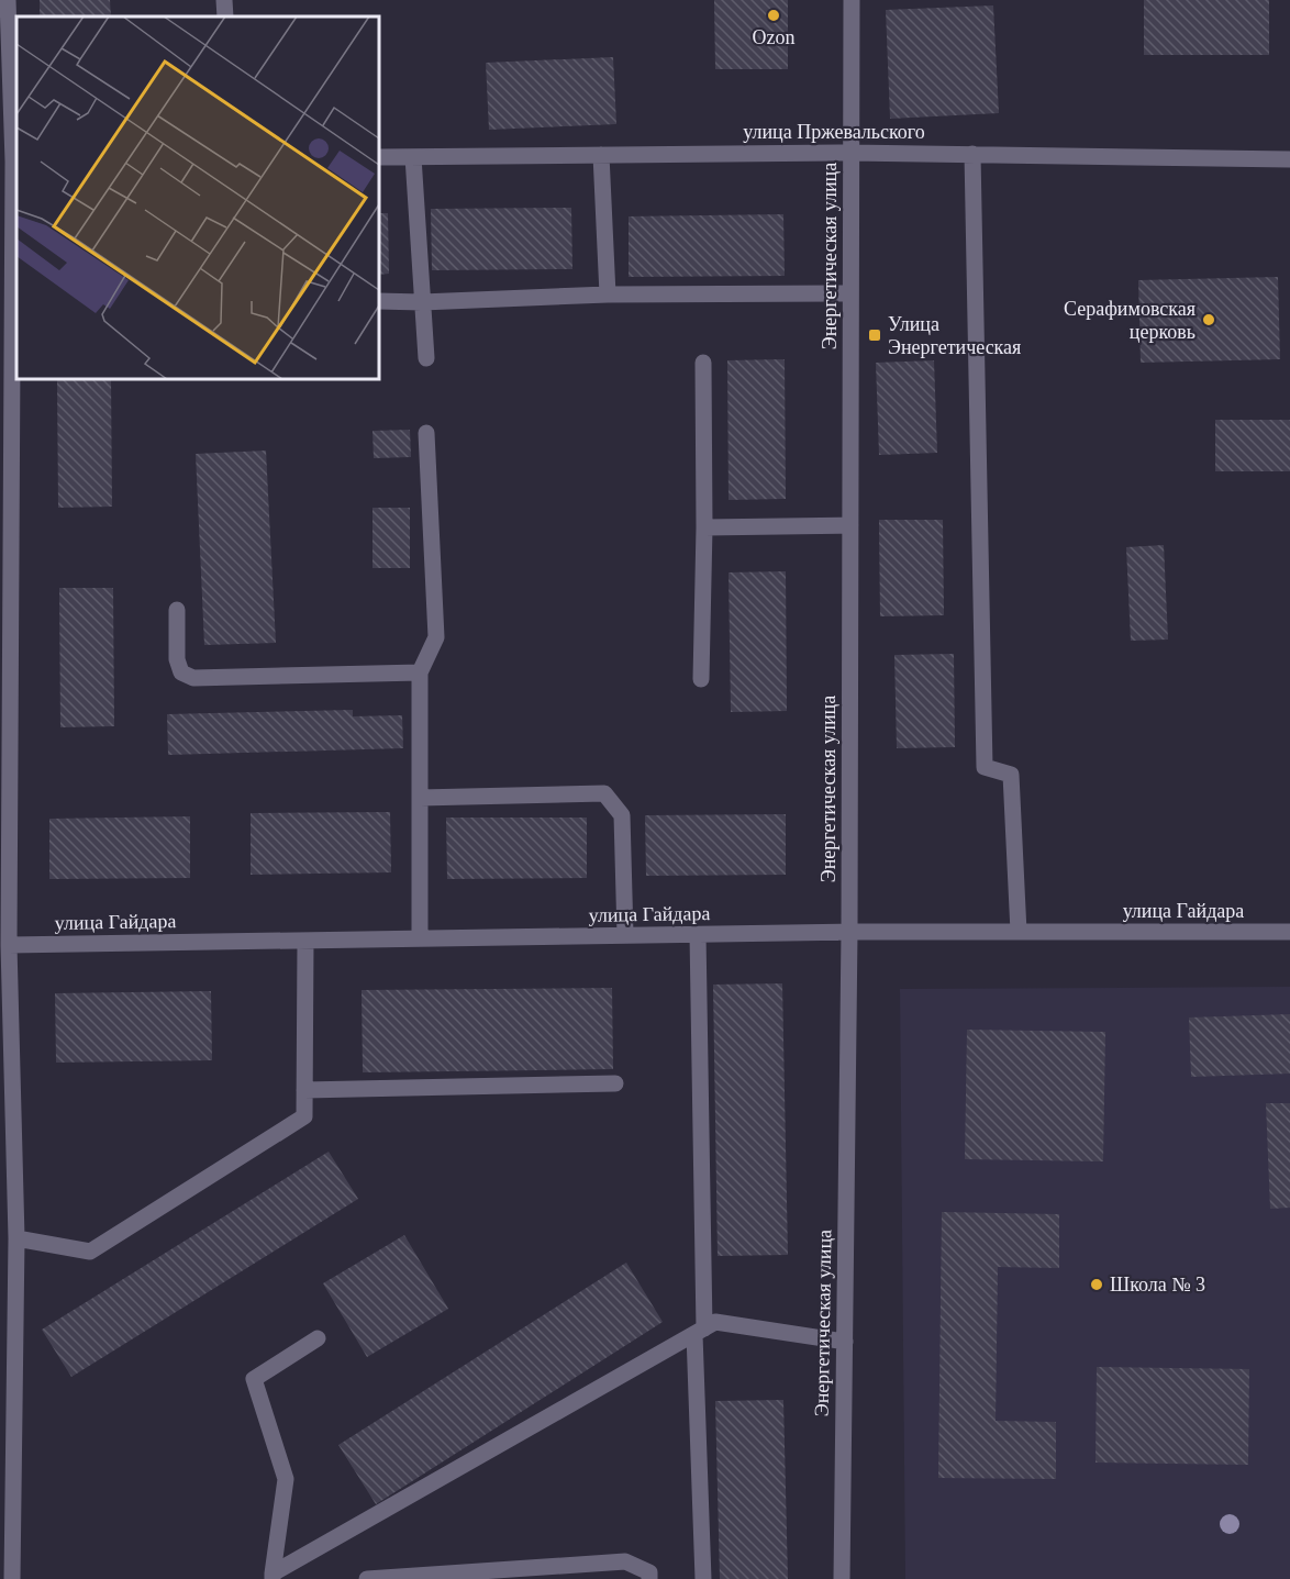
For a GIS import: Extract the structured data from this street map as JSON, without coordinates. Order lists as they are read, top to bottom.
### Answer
{
  "streets": {
    "street": ["улица Пржевальского", "Энергетическая улица", "улица Гайдара"]
  },
  "crossings": [
    ["улица Пржевальского", "Энергетическая улица"],
    ["Энергетическая улица", "улица Гайдара"]
  ],
  "places": {
    "other": ["Ozon", "Серафимовская церковь", "Школа № 3"],
    "transit": ["Улица Энергетическая"]
  }
}
